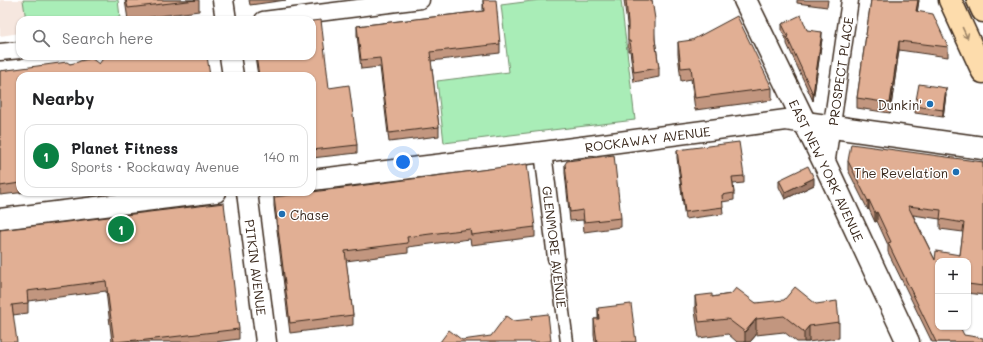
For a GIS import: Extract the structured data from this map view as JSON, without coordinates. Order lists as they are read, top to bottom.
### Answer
{
  "streets": {
    "main road": ["ROCKAWAY AVENUE", "EAST NEW YORK AVENUE"],
    "street": ["PROSPECT PLACE", "GLENMORE AVENUE", "PITKIN AVENUE"]
  },
  "crossings": [
    ["PROSPECT PLACE", "ROCKAWAY AVENUE"],
    ["PROSPECT PLACE", "EAST NEW YORK AVENUE"],
    ["ROCKAWAY AVENUE", "EAST NEW YORK AVENUE"],
    ["ROCKAWAY AVENUE", "GLENMORE AVENUE"]
  ],
  "places": ["Dunkin'", "The Revelation", "Chase"],
  "page": {
    "search": "Search here",
    "heading": "Nearby",
    "list": [
      {
        "mark": "1",
        "name": "Planet Fitness",
        "note": "Sports · Rockaway Avenue",
        "value": "140 m"
      }
    ],
    "pins": "1",
    "map_buttons": ["+", "−"]
  }
}
